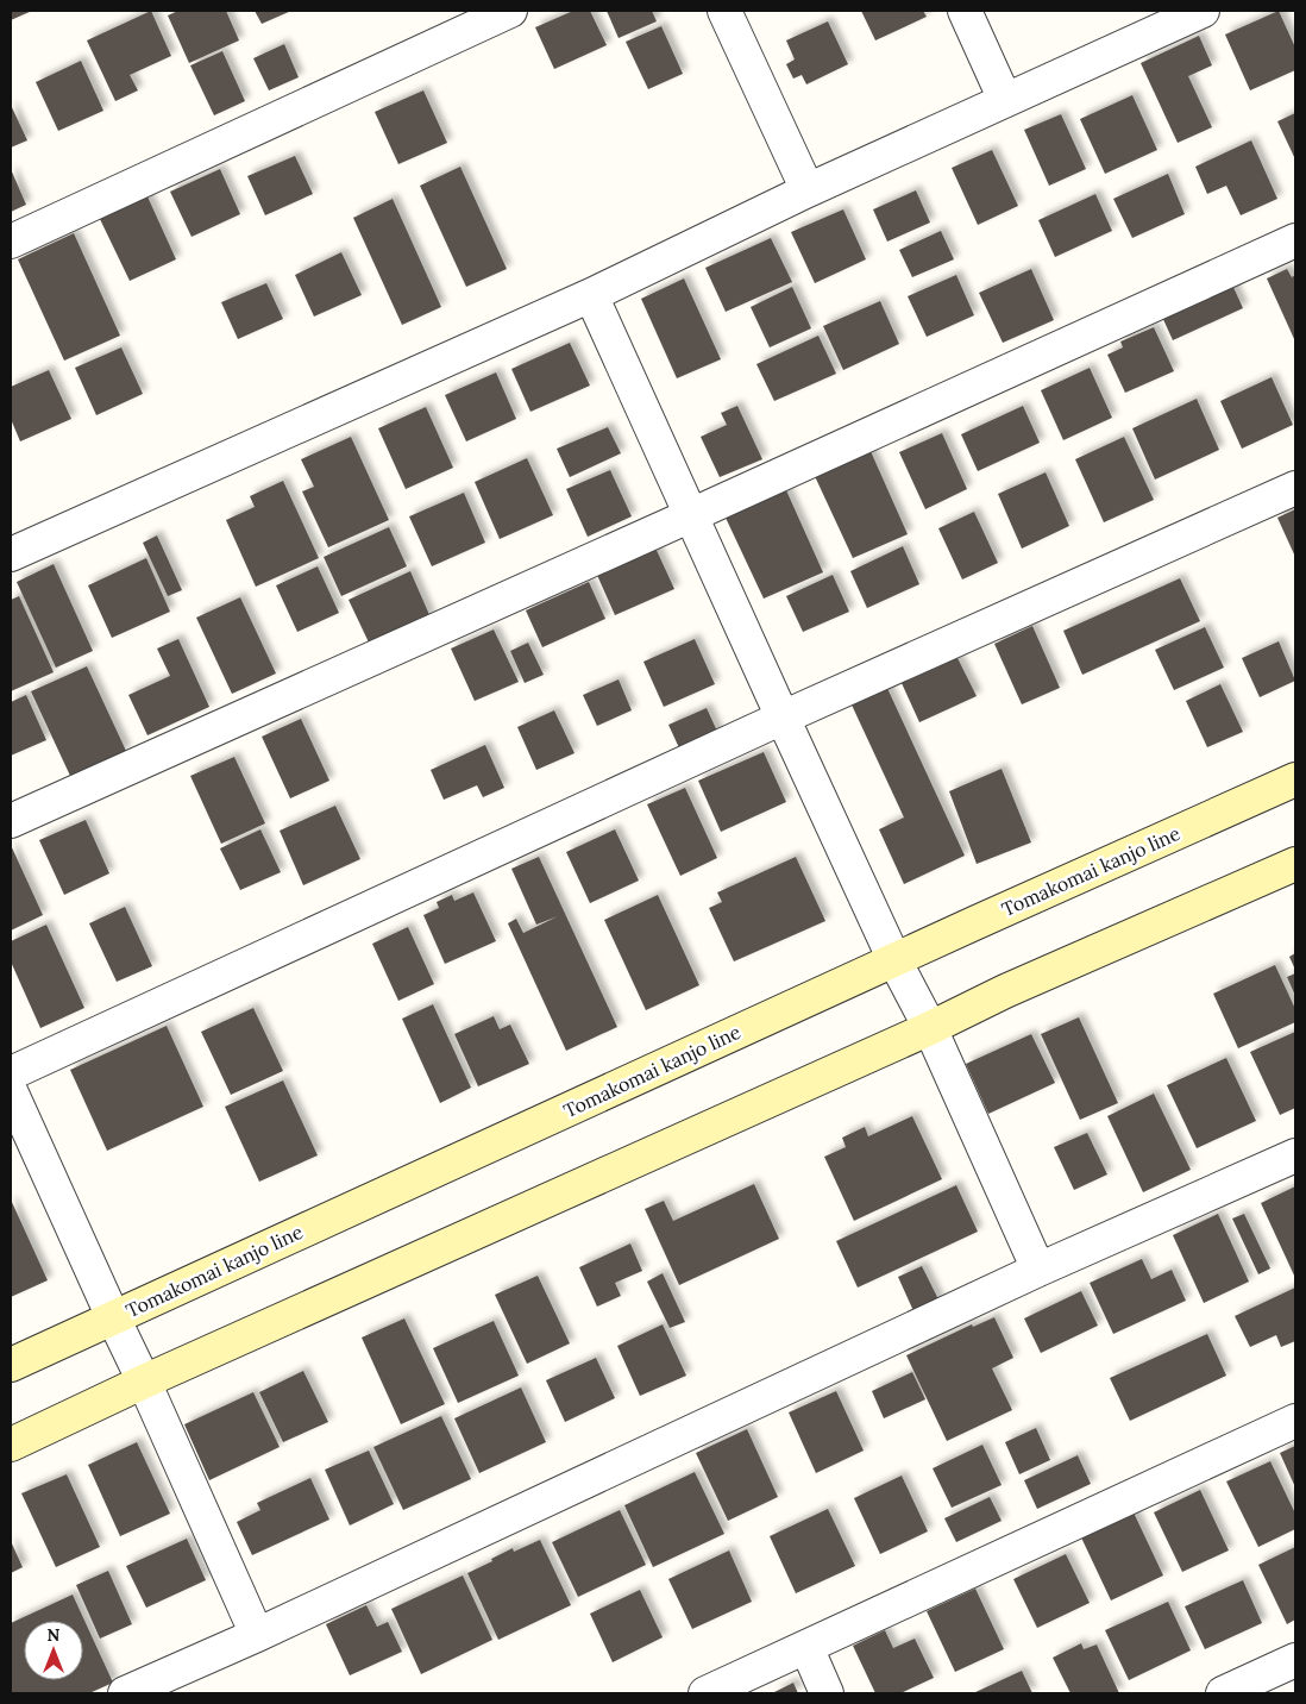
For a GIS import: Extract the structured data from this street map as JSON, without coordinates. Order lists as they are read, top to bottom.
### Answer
{
  "streets": {
    "main road": ["Tomakomai kanjo line"]
  },
  "north": "top"
}
